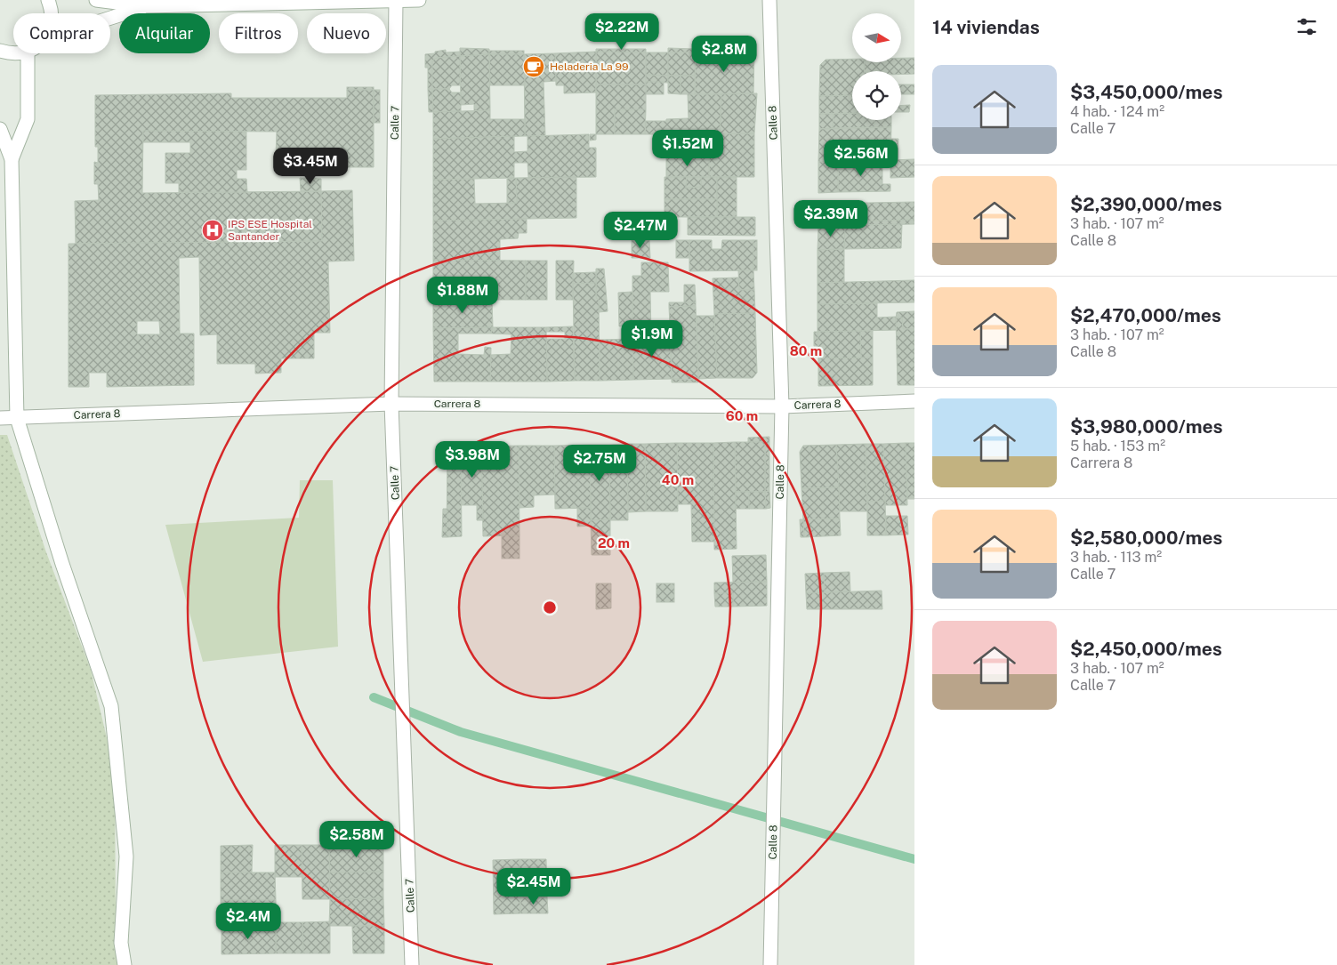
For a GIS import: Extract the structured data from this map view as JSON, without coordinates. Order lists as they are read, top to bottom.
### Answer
{
  "streets": {
    "street": ["Calle 7", "Calle 8", "Carrera 8"]
  },
  "crossings": [
    ["Calle 7", "Carrera 8"],
    ["Calle 8", "Carrera 8"]
  ],
  "places": {
    "cafe": ["Heladeria La 99"],
    "hospital": ["IPS ESE Hospital Santander"]
  },
  "north": "right",
  "page": {
    "heading": "14 viviendas",
    "price": [
      "$2.22M",
      "$2.8M",
      "$1.52M",
      "$2.56M",
      "$3.45M",
      "$2.39M",
      "$2.47M",
      "$1.88M",
      "$1.9M",
      "$3.98M",
      "$2.75M",
      "$2.58M",
      "$2.45M",
      "$2.4M"
    ],
    "chip": [
      "Comprar",
      "Alquilar",
      "Filtros",
      "Nuevo"
    ],
    "list": [
      {
        "name": "$3,450,000/mes",
        "note": "4 hab. · 124 m² · Calle 7"
      },
      {
        "name": "$2,390,000/mes",
        "note": "3 hab. · 107 m² · Calle 8"
      },
      {
        "name": "$2,470,000/mes",
        "note": "3 hab. · 107 m² · Calle 8"
      },
      {
        "name": "$3,980,000/mes",
        "note": "5 hab. · 153 m² · Carrera 8"
      },
      {
        "name": "$2,580,000/mes",
        "note": "3 hab. · 113 m² · Calle 7"
      },
      {
        "name": "$2,450,000/mes",
        "note": "3 hab. · 107 m² · Calle 7"
      }
    ]
  },
  "rings": [
    "80 m",
    "60 m",
    "40 m",
    "20 m"
  ]
}
